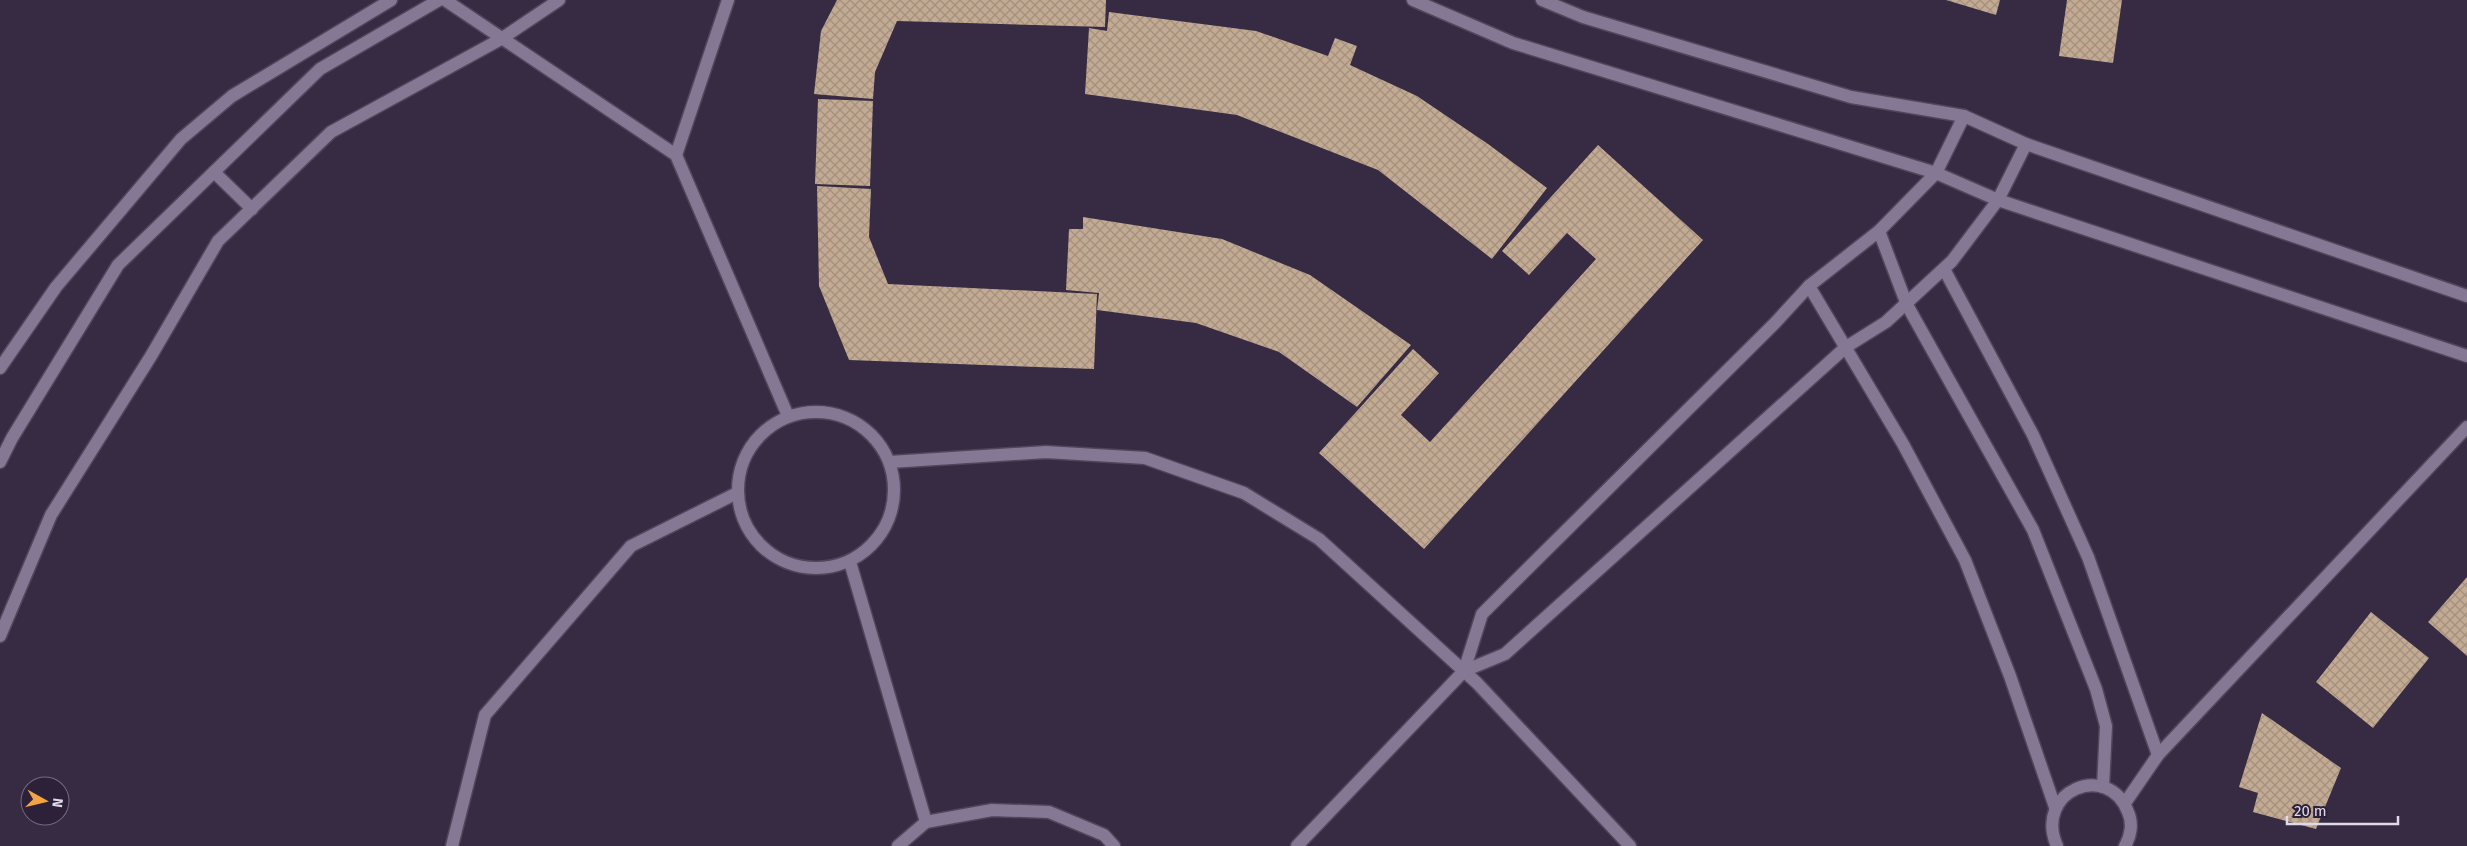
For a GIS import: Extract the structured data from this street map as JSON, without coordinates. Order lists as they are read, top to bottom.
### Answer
{
  "scale_bar": "20 m",
  "north": "right"
}
